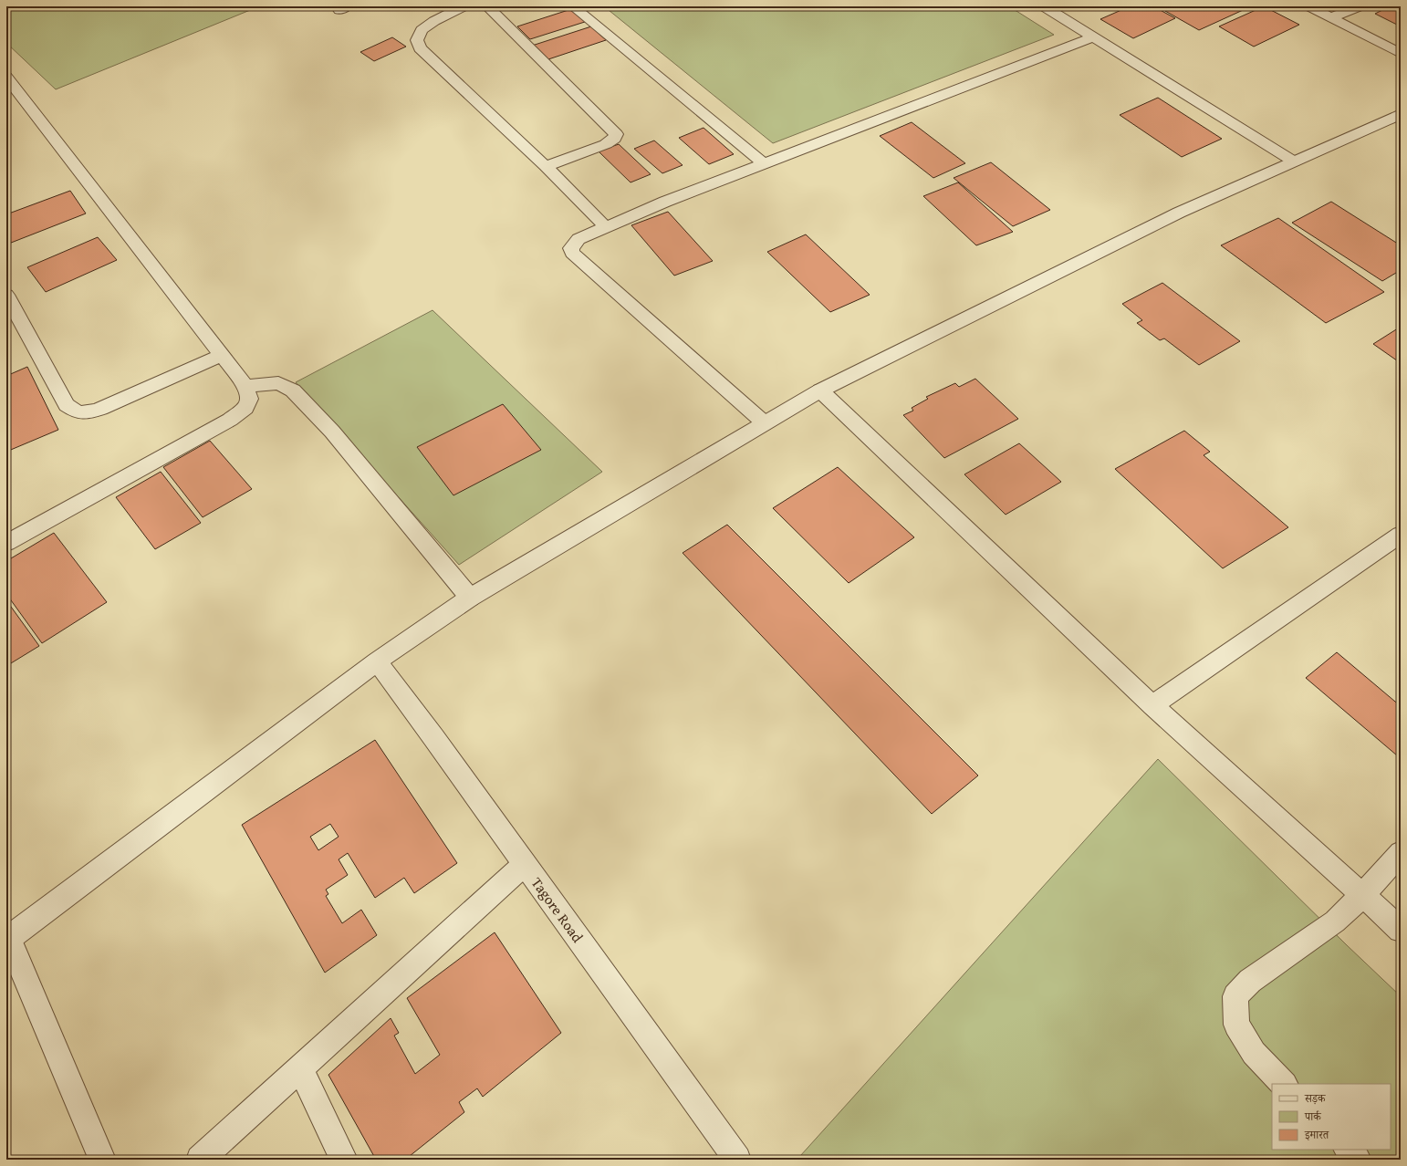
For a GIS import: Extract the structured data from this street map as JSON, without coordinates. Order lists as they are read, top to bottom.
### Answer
{
  "streets": {
    "street": ["Tagore Road"]
  },
  "legend": ["सड़क", "पार्क", "इमारत"]
}
